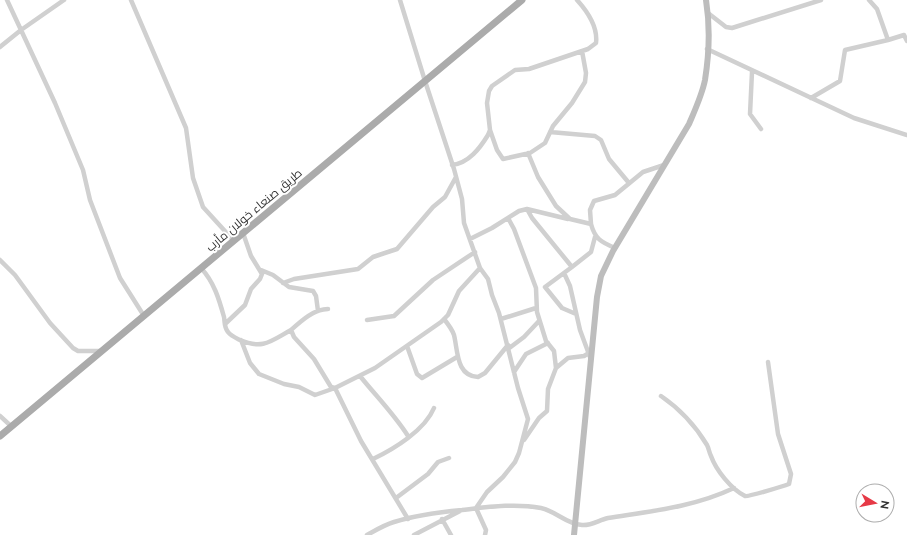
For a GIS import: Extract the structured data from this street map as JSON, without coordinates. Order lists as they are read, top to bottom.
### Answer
{
  "streets": {
    "main road": ["طريق صنعاء خولان مأرب"]
  },
  "north": "right"
}
